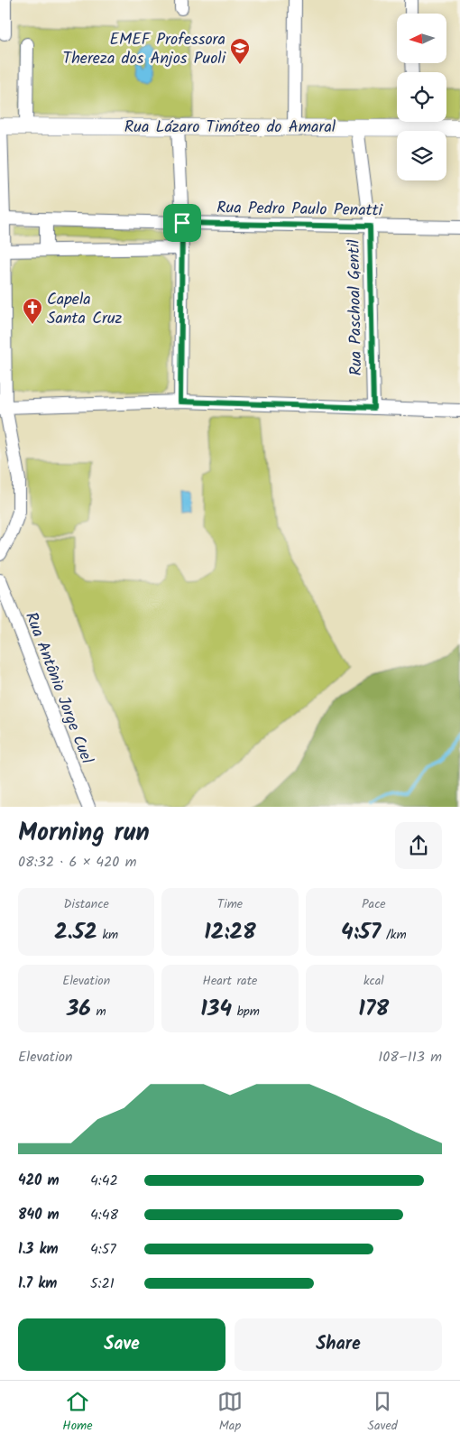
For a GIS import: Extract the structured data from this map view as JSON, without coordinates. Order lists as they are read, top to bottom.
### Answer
{
  "streets": {
    "main road": ["Rua Lázaro Timóteo do Amaral"],
    "street": ["Rua Pedro Paulo Penatti", "Rua Paschoal Gentil", "Rua Antônio Jorge Cuel"]
  },
  "crossings": [
    ["Rua Lázaro Timóteo do Amaral", "Rua Paschoal Gentil"],
    ["Rua Pedro Paulo Penatti", "Rua Paschoal Gentil"]
  ],
  "places": {
    "school or university": ["EMEF Professora Thereza dos Anjos Puoli"],
    "church": ["Capela Santa Cruz"]
  },
  "north": "left",
  "page": {
    "heading": ["Morning run", "08:32 · 6 × 420 m"],
    "stats": [
      ["Distance", "2.52 km"],
      ["Time", "12:28"],
      ["Pace", "4:57 /km"],
      ["Elevation", "36 m"],
      ["Heart rate", "134 bpm"],
      ["kcal", "178"]
    ],
    "chart": ["Elevation", "108–113 m"],
    "list": [
      {
        "name": "420 m",
        "note": "4:42"
      },
      {
        "name": "840 m",
        "note": "4:48"
      },
      {
        "name": "1.3 km",
        "note": "4:57"
      },
      {
        "name": "1.7 km",
        "note": "5:21"
      }
    ],
    "buttons": ["Save", "Share"],
    "tabs": ["Home", "Map", "Saved"]
  }
}
